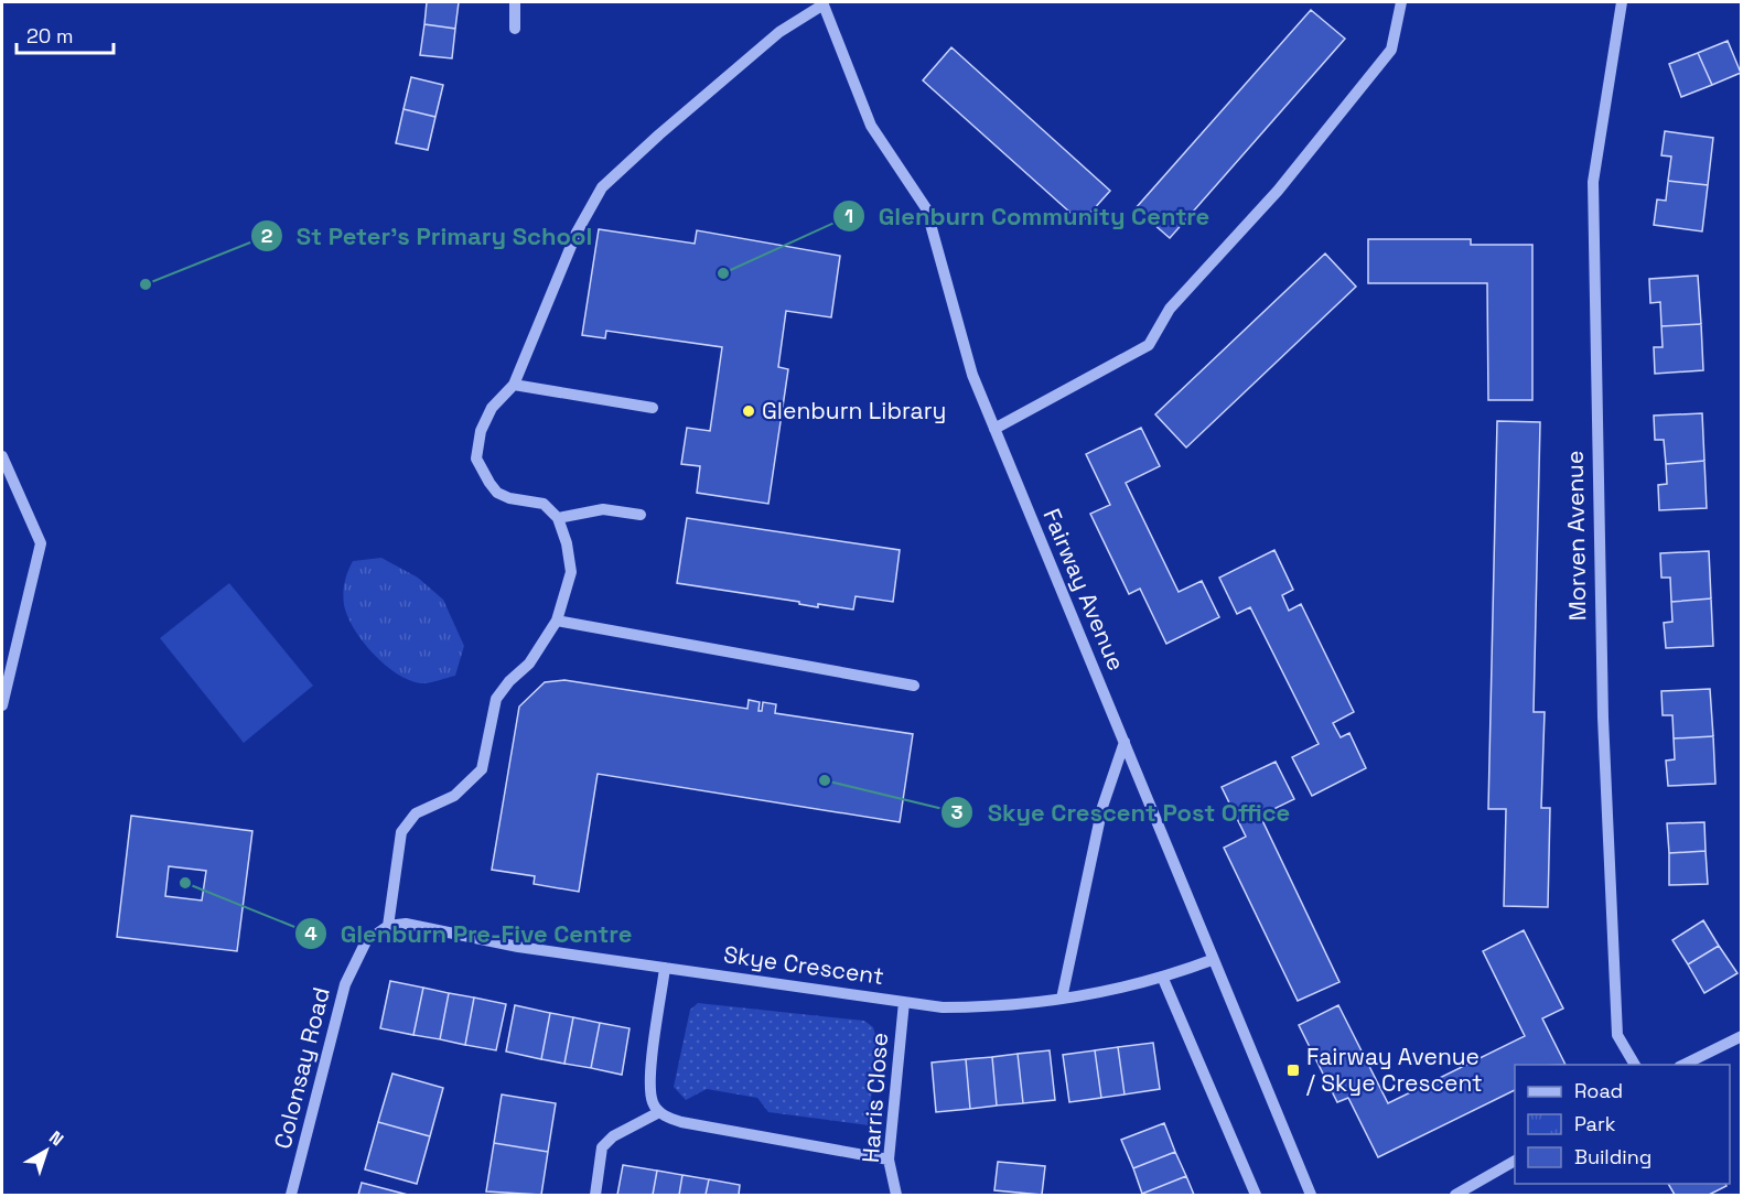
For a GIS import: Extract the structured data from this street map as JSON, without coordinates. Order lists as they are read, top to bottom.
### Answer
{
  "streets": {
    "street": [
      "Morven Avenue",
      "Fairway Avenue",
      "Skye Crescent",
      "Colonsay Road",
      "Harris Close"
    ]
  },
  "crossings": [
    ["Fairway Avenue", "Skye Crescent"],
    ["Skye Crescent", "Colonsay Road"],
    ["Skye Crescent", "Harris Close"]
  ],
  "places": {
    "other": [
      "Glenburn Community Centre",
      "St Peter's Primary School",
      "Glenburn Library",
      "Skye Crescent Post Office",
      "Glenburn Pre-Five Centre"
    ],
    "transit": ["Fairway Avenue / Skye Crescent"]
  },
  "legend": ["Road", "Park", "Building"],
  "scale_bar": "20 m",
  "north": "top right"
}
